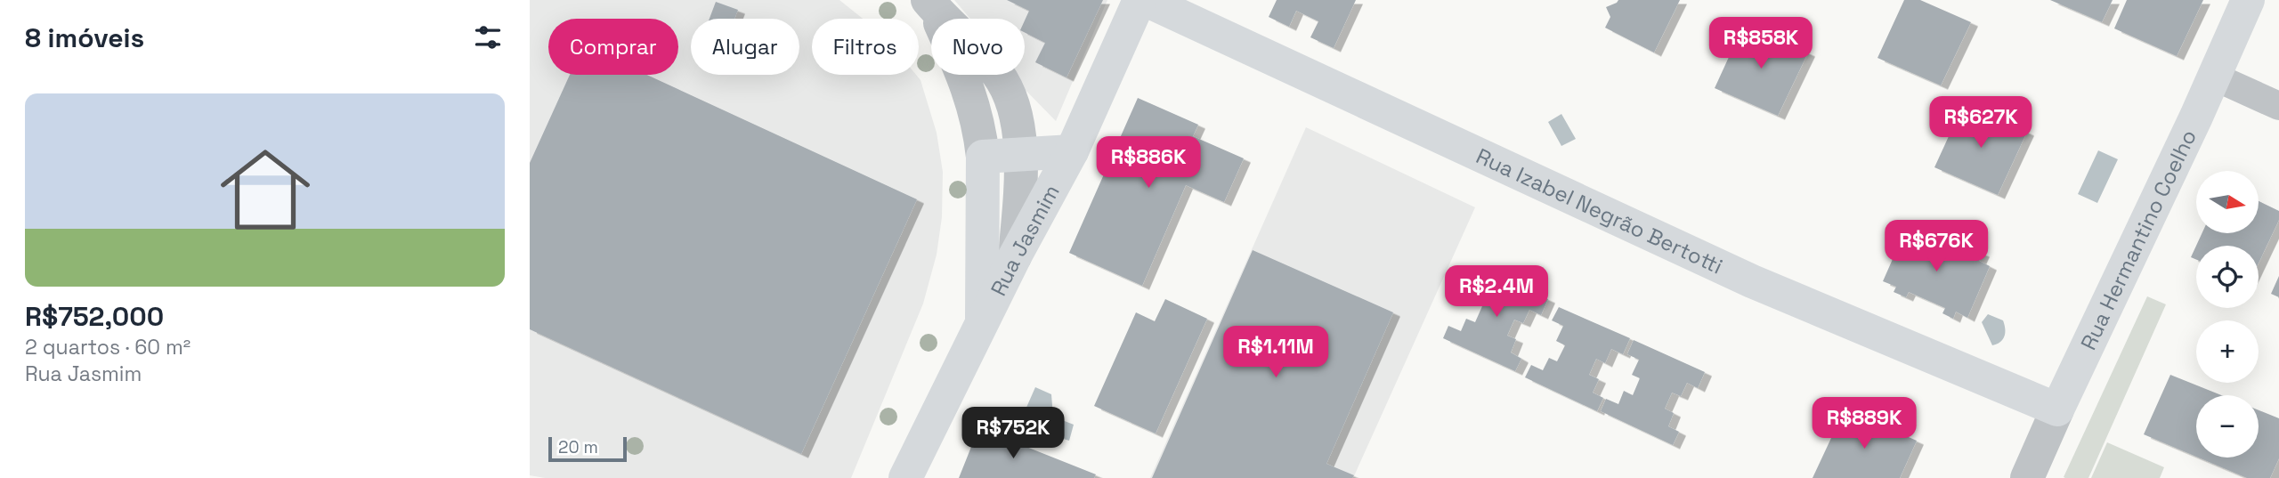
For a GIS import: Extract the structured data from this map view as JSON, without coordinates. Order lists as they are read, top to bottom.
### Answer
{
  "streets": {
    "main road": ["Rua Izabel Negrão Bertotti", "Rua Hermantino Coelho", "Rua Jasmim"]
  },
  "crossings": [
    ["Rua Izabel Negrão Bertotti", "Rua Hermantino Coelho"]
  ],
  "scale_bar": "20 m",
  "north": "right",
  "page": {
    "heading": "8 imóveis",
    "price": [
      "R$858K",
      "R$627K",
      "R$886K",
      "R$676K",
      "R$2.4M",
      "R$1.11M",
      "R$889K",
      "R$752K"
    ],
    "chip": [
      "Comprar",
      "Alugar",
      "Filtros",
      "Novo"
    ],
    "list": [
      {
        "name": "R$752,000",
        "note": "2 quartos · 60 m² · Rua Jasmim"
      }
    ],
    "map_buttons": ["+", "−"],
    "scale": "20 m"
  }
}
